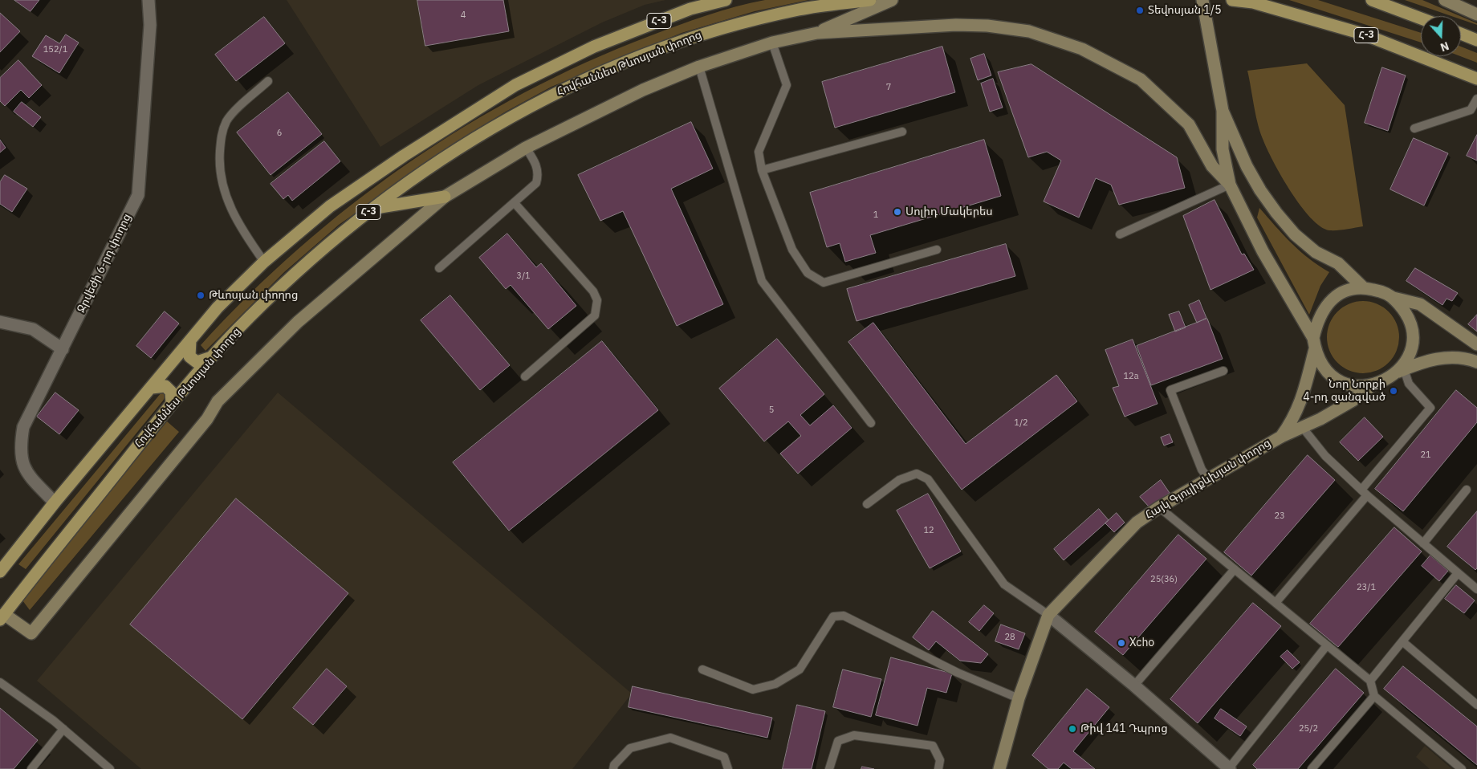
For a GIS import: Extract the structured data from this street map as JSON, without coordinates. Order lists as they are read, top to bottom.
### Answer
{
  "streets": {
    "main road": ["Հ-3", "Հովհաննես Թևոսյան փողոց"],
    "street": ["Ջրվեժի 6-րդ փողոց", "Հայկ Գյուլիքևխյան փողոց"]
  },
  "crossings": [
    ["Հ-3", "Ջրվեժի 6-րդ փողոց"]
  ],
  "places": [
    "Տեվոսյան 1/5",
    "Սոլիդ Մակերես",
    "Թևոսյան փողոց",
    "Նոր Նորքի 4-րդ զանգված",
    "Xcho",
    "Թիվ 141 Դպրոց"
  ],
  "house_numbers": [
    "4",
    "152/1",
    "7",
    "6",
    "1",
    "3/1",
    "12a",
    "5",
    "1/2",
    "21",
    "23",
    "12",
    "25(36)",
    "23/1",
    "28",
    "25/2"
  ],
  "north": "bottom"
}
